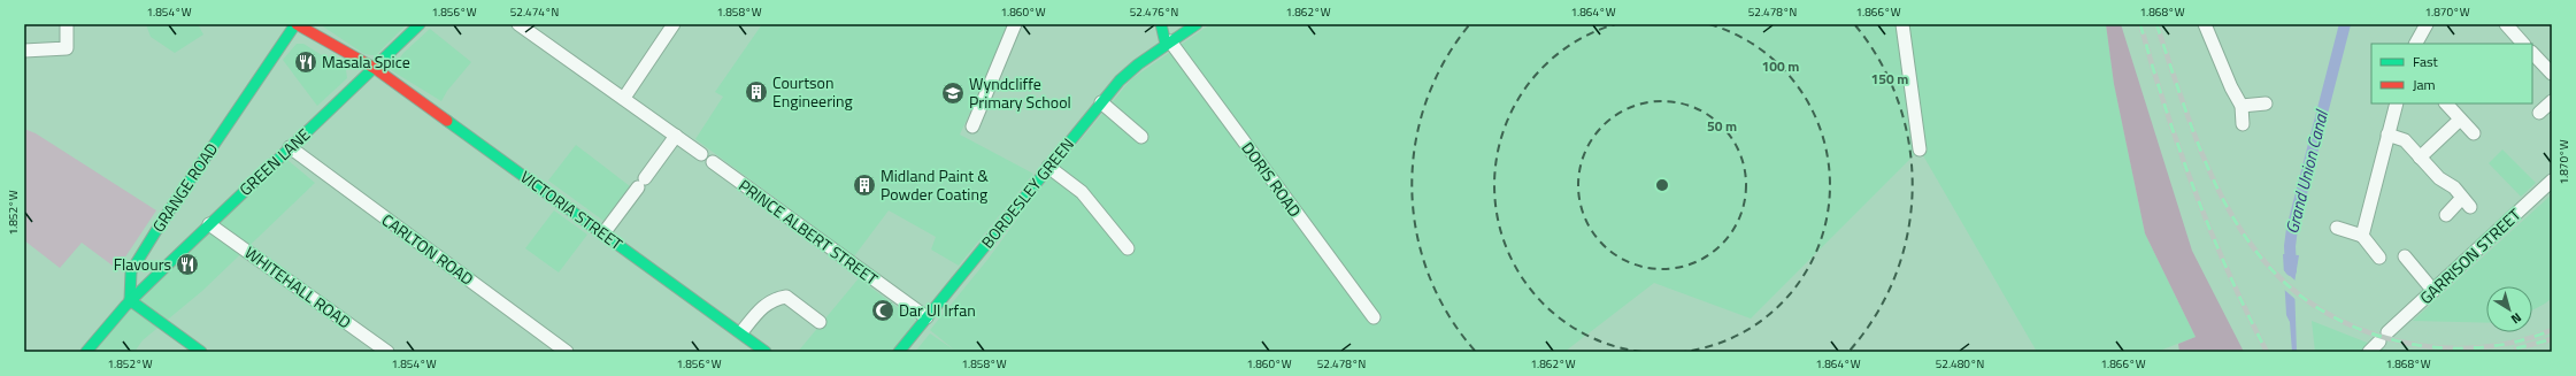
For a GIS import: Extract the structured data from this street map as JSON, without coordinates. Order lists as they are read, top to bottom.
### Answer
{
  "streets": {
    "main road": [
      "GREEN LANE",
      "GRANGE ROAD",
      "BORDESLEY GREEN",
      "VICTORIA STREET"
    ],
    "street": [
      "DORIS ROAD",
      "PRINCE ALBERT STREET",
      "CARLTON ROAD",
      "GARRISON STREET",
      "WHITEHALL ROAD"
    ]
  },
  "crossings": [
    ["GREEN LANE", "GRANGE ROAD"],
    ["GREEN LANE", "VICTORIA STREET"],
    ["GREEN LANE", "CARLTON ROAD"],
    ["GREEN LANE", "WHITEHALL ROAD"],
    ["DORIS ROAD", "BORDESLEY GREEN"],
    ["GRANGE ROAD", "VICTORIA STREET"],
    ["BORDESLEY GREEN", "PRINCE ALBERT STREET"]
  ],
  "water": ["Grand Union Canal"],
  "places": {
    "restaurant": ["Masala Spice", "Flavours"],
    "building": ["Courtson Engineering", "Midland Paint & Powder Coating"],
    "school or university": ["Wyndcliffe Primary School"],
    "mosque": ["Dar Ul Irfan"]
  },
  "legend": ["Fast", "Jam"],
  "north": "bottom right",
  "coordinates": [
    "1.854°W",
    "1.856°W",
    "52.474°N",
    "1.858°W",
    "1.860°W",
    "52.476°N",
    "1.862°W",
    "1.864°W",
    "52.478°N",
    "1.866°W",
    "1.868°W",
    "1.870°W",
    "1.852°W",
    "52.480°N"
  ],
  "rings": ["100 m", "150 m", "50 m"]
}
